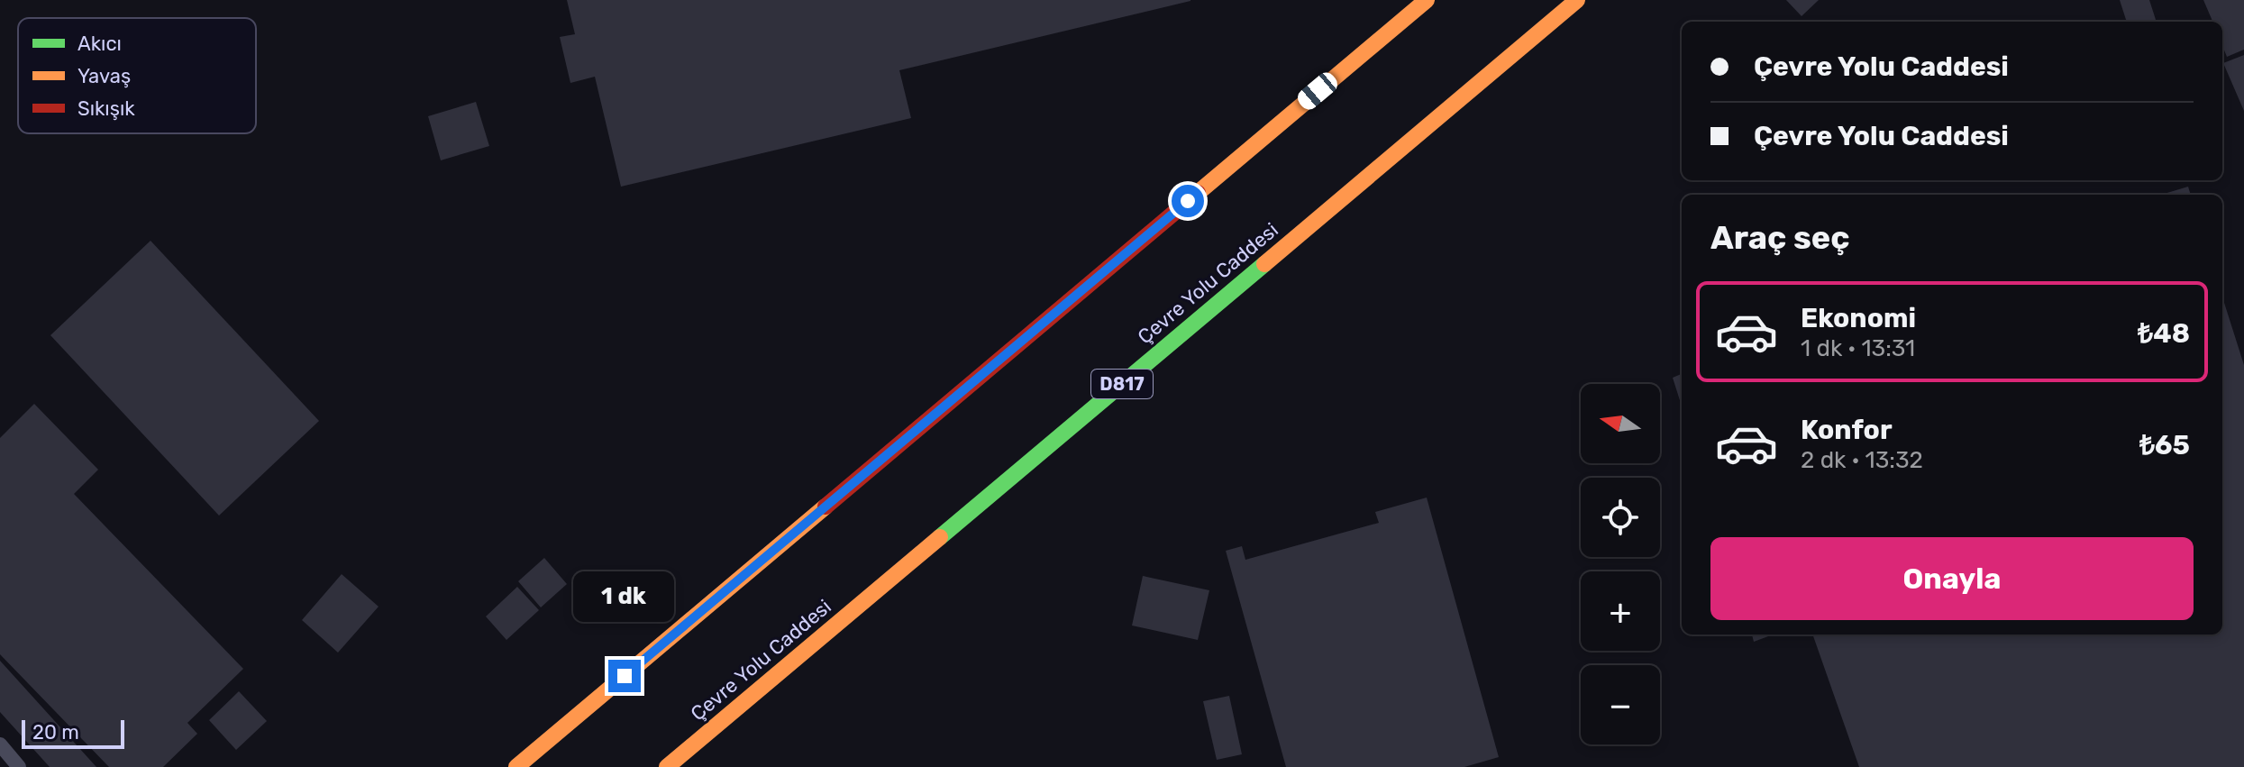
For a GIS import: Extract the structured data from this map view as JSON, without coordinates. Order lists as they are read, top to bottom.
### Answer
{
  "streets": {
    "highway": ["Çevre Yolu Caddesi", "D817"]
  },
  "legend": ["Akıcı", "Yavaş", "Sıkışık"],
  "scale_bar": "20 m",
  "north": "left",
  "page": {
    "banner": ["Çevre Yolu Caddesi", "Çevre Yolu Caddesi"],
    "heading": "Araç seç",
    "list": [
      {
        "name": "Ekonomi",
        "note": "1 dk · 13:31",
        "value": "₺48"
      },
      {
        "name": "Konfor",
        "note": "2 dk · 13:32",
        "value": "₺65"
      }
    ],
    "map_buttons": ["+", "−"],
    "buttons": "Onayla",
    "bubble": "1 dk",
    "scale": "20 m"
  }
}
